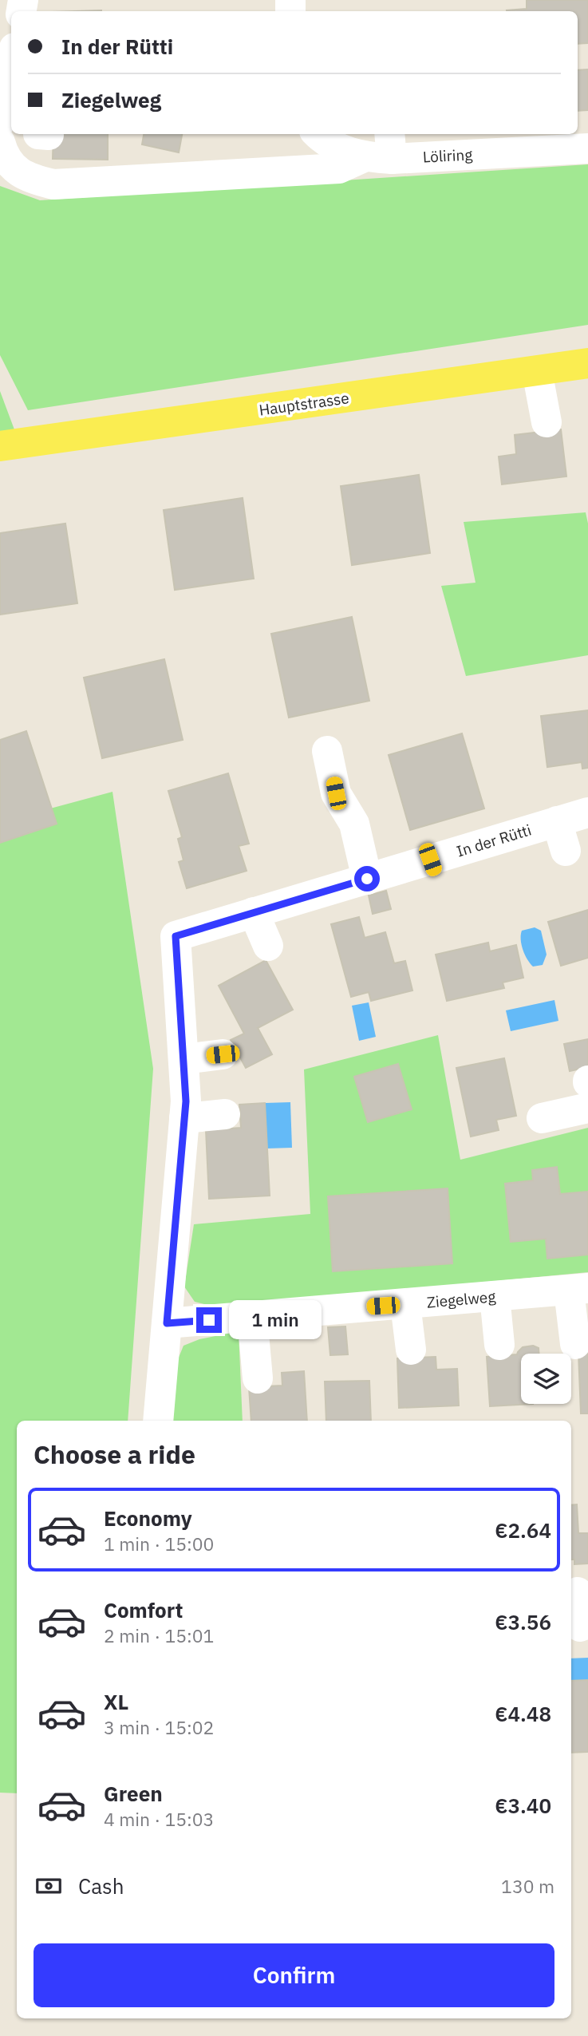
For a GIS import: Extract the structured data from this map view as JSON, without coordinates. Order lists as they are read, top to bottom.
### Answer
{
  "streets": {
    "main road": ["Hauptstrasse"],
    "street": ["Löliring", "In der Rütti", "Ziegelweg"]
  },
  "page": {
    "banner": ["In der Rütti", "Ziegelweg"],
    "bubble": "1 min",
    "heading": "Choose a ride",
    "list": [
      {
        "name": "Economy",
        "note": "1 min · 15:00",
        "value": "€2.64"
      },
      {
        "name": "Comfort",
        "note": "2 min · 15:01",
        "value": "€3.56"
      },
      {
        "name": "XL",
        "note": "3 min · 15:02",
        "value": "€4.48"
      },
      {
        "name": "Green",
        "note": "4 min · 15:03",
        "value": "€3.40"
      }
    ],
    "pay": ["Cash", "130 m"],
    "buttons": "Confirm"
  }
}
